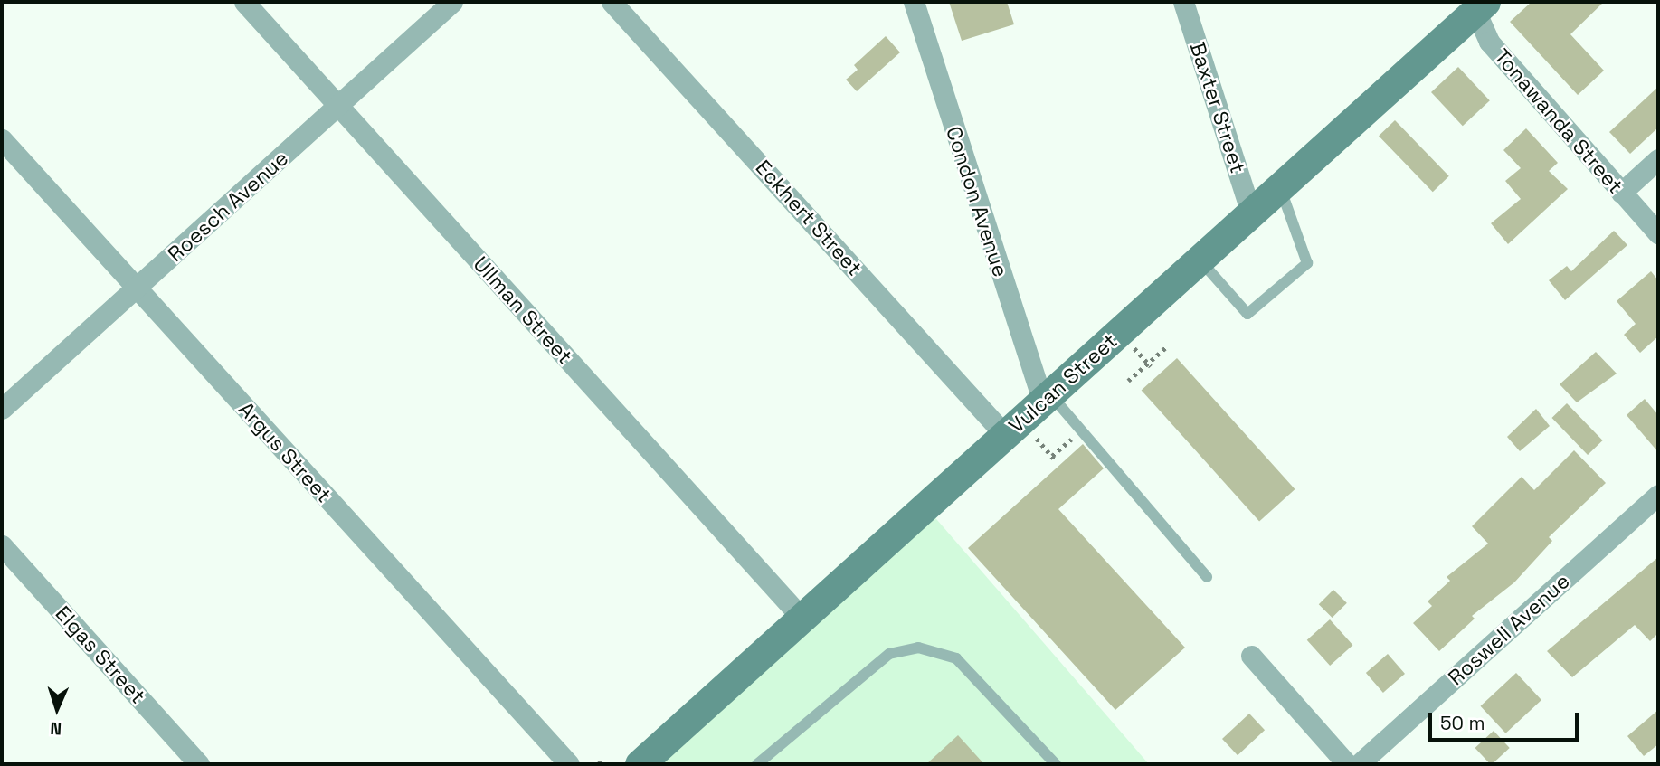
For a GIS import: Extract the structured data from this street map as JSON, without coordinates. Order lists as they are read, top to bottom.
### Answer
{
  "streets": {
    "street": [
      "Baxter Street",
      "Tonawanda Street",
      "Condon Avenue",
      "Roesch Avenue",
      "Eckhert Street",
      "Ullman Street",
      "Vulcan Street",
      "Argus Street",
      "Roswell Avenue",
      "Elgas Street"
    ]
  },
  "crossings": [
    ["Baxter Street", "Vulcan Street"],
    ["Tonawanda Street", "Vulcan Street"],
    ["Condon Avenue", "Vulcan Street"],
    ["Roesch Avenue", "Ullman Street"],
    ["Roesch Avenue", "Argus Street"],
    ["Eckhert Street", "Vulcan Street"],
    ["Ullman Street", "Vulcan Street"]
  ],
  "scale_bar": "50 m",
  "north": "bottom"
}
